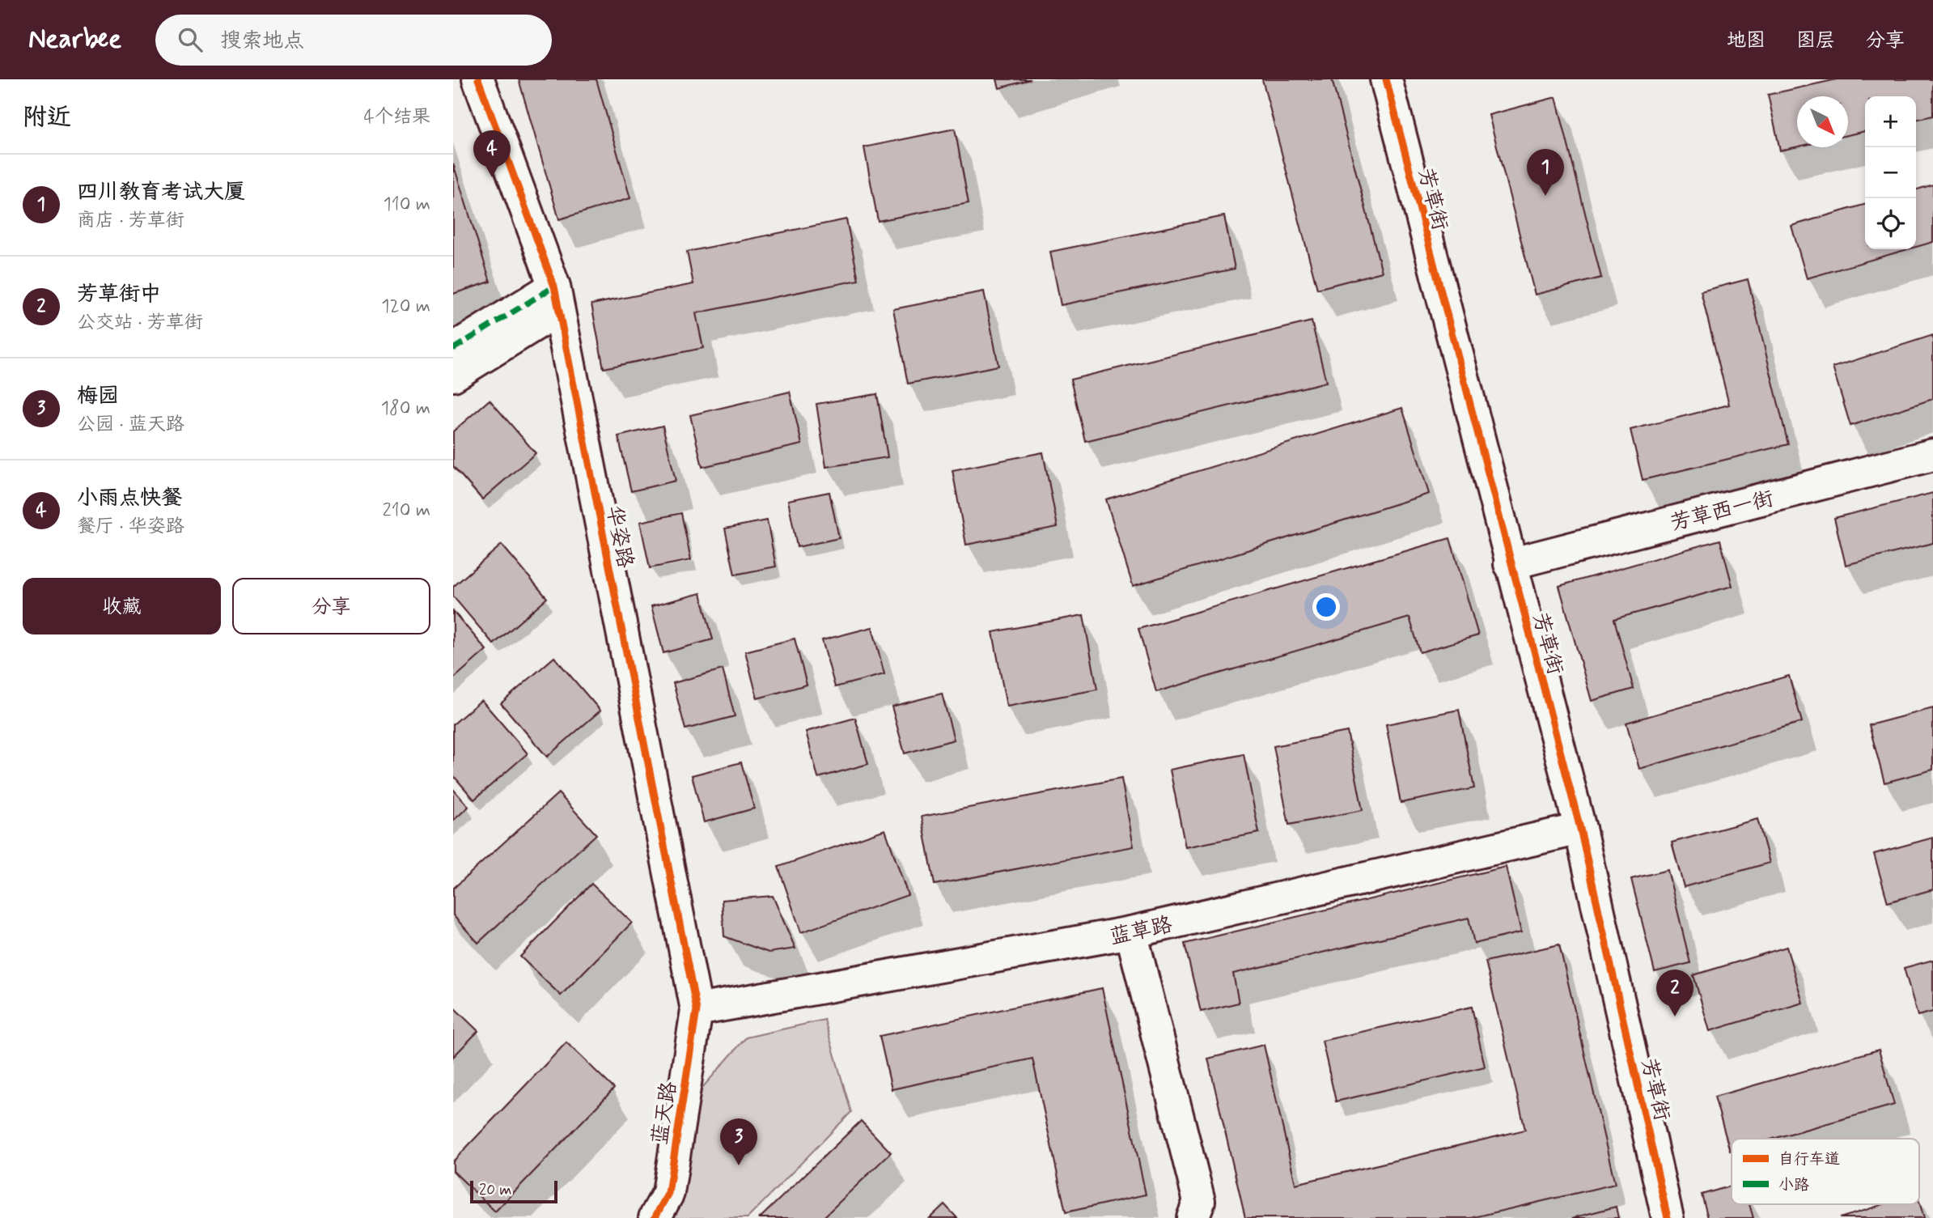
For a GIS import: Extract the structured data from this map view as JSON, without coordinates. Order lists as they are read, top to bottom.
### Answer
{
  "streets": {
    "street": [
      "芳草街",
      "芳草西一街",
      "华姿路",
      "蓝草路",
      "蓝天路"
    ]
  },
  "crossings": [
    ["芳草街", "芳草西一街"],
    ["芳草街", "蓝草路"],
    ["华姿路", "蓝草路"],
    ["华姿路", "蓝天路"],
    ["蓝草路", "蓝天路"]
  ],
  "legend": ["自行车道", "小路"],
  "scale_bar": "20 m",
  "north": "bottom right",
  "page": {
    "header": "Nearbee",
    "search": "搜索地点",
    "nav": ["地图", "图层", "分享"],
    "heading": ["附近", "4个结果"],
    "map_buttons": ["+", "−"],
    "pins": [
      "4",
      "1",
      "2",
      "3"
    ],
    "list": [
      {
        "mark": "1",
        "name": "四川教育考试大厦",
        "note": "商店 · 芳草街",
        "value": "110 m"
      },
      {
        "mark": "2",
        "name": "芳草街中",
        "note": "公交站 · 芳草街",
        "value": "120 m"
      },
      {
        "mark": "3",
        "name": "梅园",
        "note": "公园 · 蓝天路",
        "value": "180 m"
      },
      {
        "mark": "4",
        "name": "小雨点快餐",
        "note": "餐厅 · 华姿路",
        "value": "210 m"
      }
    ],
    "buttons": ["收藏", "分享"],
    "scale": "20 m"
  }
}
